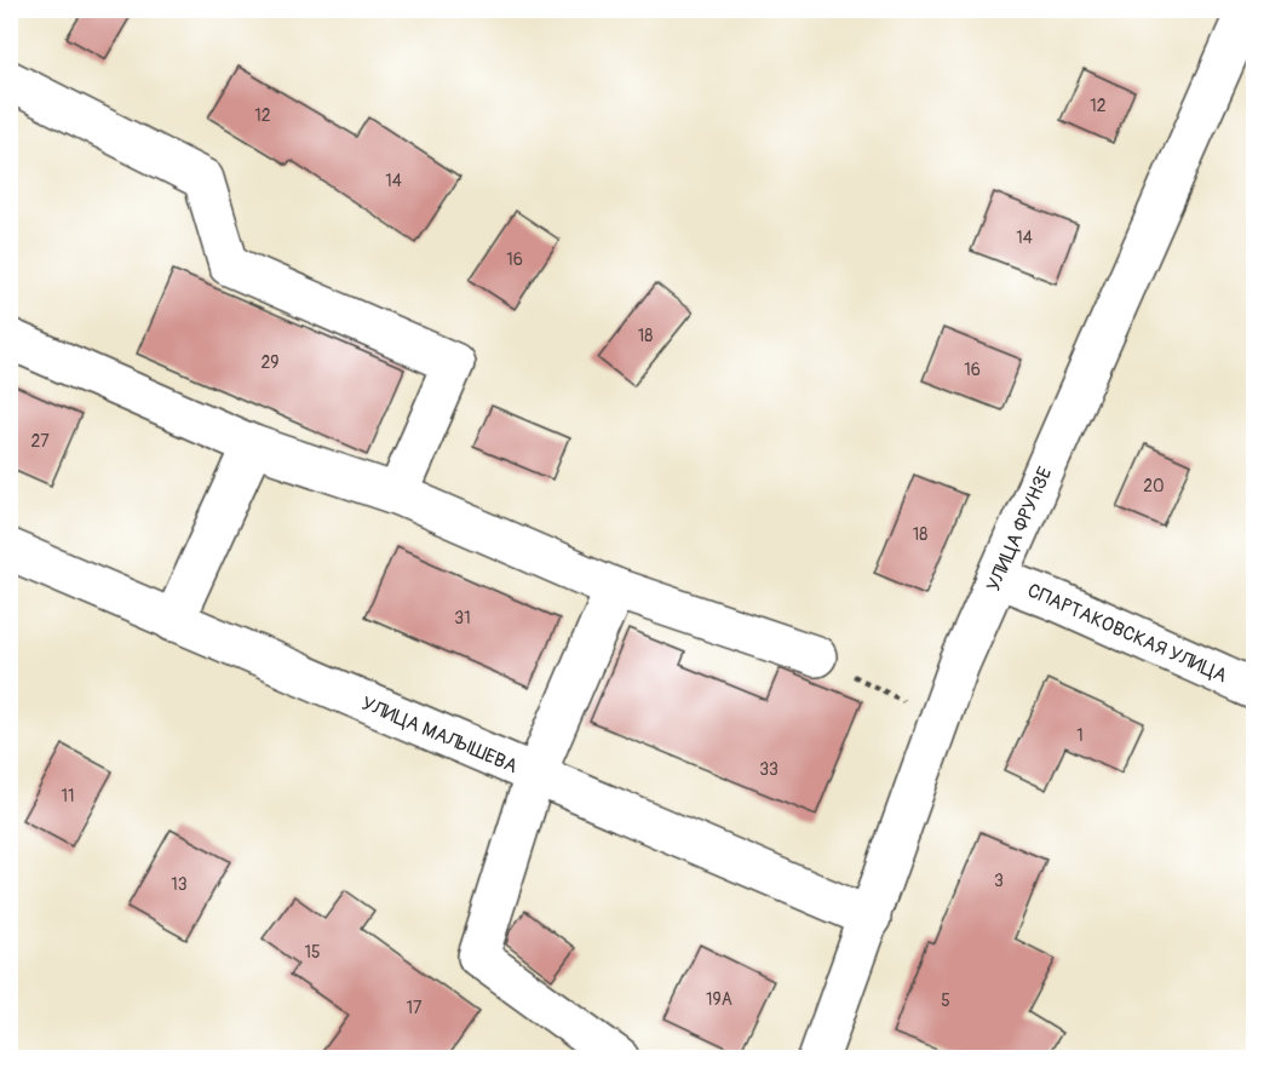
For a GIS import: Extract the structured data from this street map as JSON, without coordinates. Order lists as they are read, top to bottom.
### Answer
{
  "streets": {
    "street": ["УЛИЦА ФРУНЗЕ", "СПАРТАКОВСКАЯ УЛИЦА", "УЛИЦА МАЛЫШЕВА"]
  },
  "crossings": [
    ["УЛИЦА ФРУНЗЕ", "СПАРТАКОВСКАЯ УЛИЦА"],
    ["УЛИЦА ФРУНЗЕ", "УЛИЦА МАЛЫШЕВА"]
  ],
  "house_numbers": [
    "12",
    "12",
    "14",
    "14",
    "16",
    "18",
    "29",
    "16",
    "27",
    "20",
    "18",
    "31",
    "1",
    "33",
    "11",
    "3",
    "13",
    "15",
    "19А",
    "5",
    "17"
  ]
}
